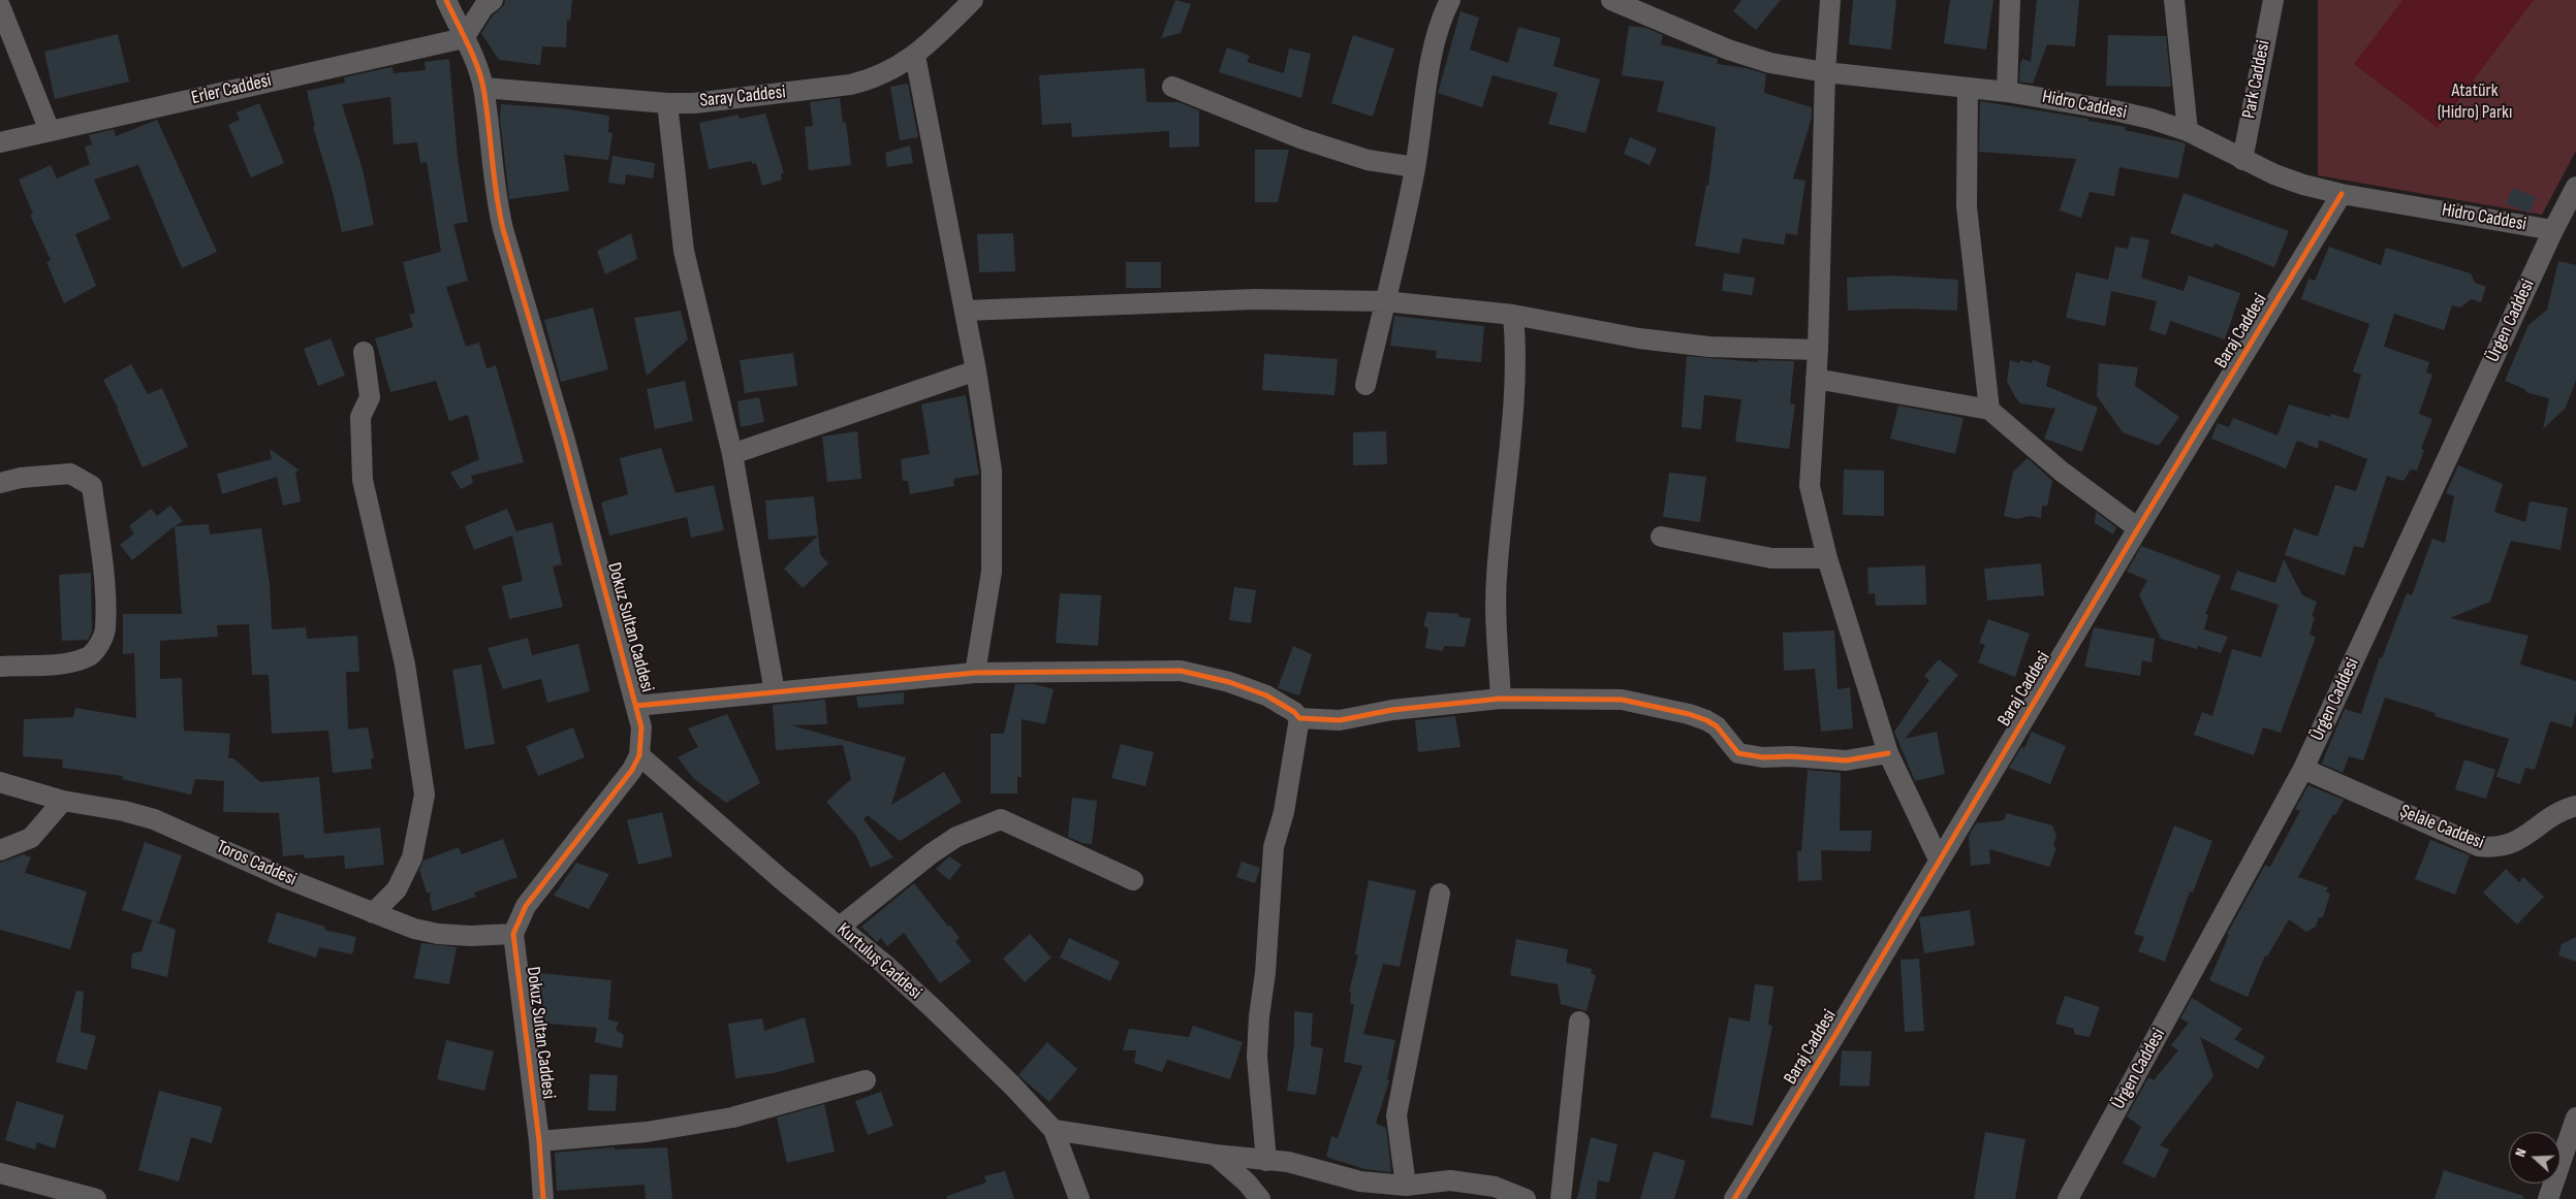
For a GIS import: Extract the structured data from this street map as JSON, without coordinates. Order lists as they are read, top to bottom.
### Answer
{
  "streets": {
    "street": [
      "Park Caddesi",
      "Erler Caddesi",
      "Saray Caddesi",
      "Hidro Caddesi",
      "Ürgen Caddesi",
      "Baraj Caddesi",
      "Dokuz Sultan Caddesi",
      "Şelale Caddesi",
      "Toros Caddesi",
      "Kurtuluş Caddesi"
    ]
  },
  "crossings": [
    ["Park Caddesi", "Hidro Caddesi"],
    ["Erler Caddesi", "Dokuz Sultan Caddesi"],
    ["Saray Caddesi", "Dokuz Sultan Caddesi"],
    ["Hidro Caddesi", "Ürgen Caddesi"],
    ["Hidro Caddesi", "Baraj Caddesi"],
    ["Ürgen Caddesi", "Şelale Caddesi"],
    ["Dokuz Sultan Caddesi", "Toros Caddesi"],
    ["Dokuz Sultan Caddesi", "Kurtuluş Caddesi"]
  ],
  "parks": ["Atatürk (Hidro) Parkı"],
  "north": "left"
}
